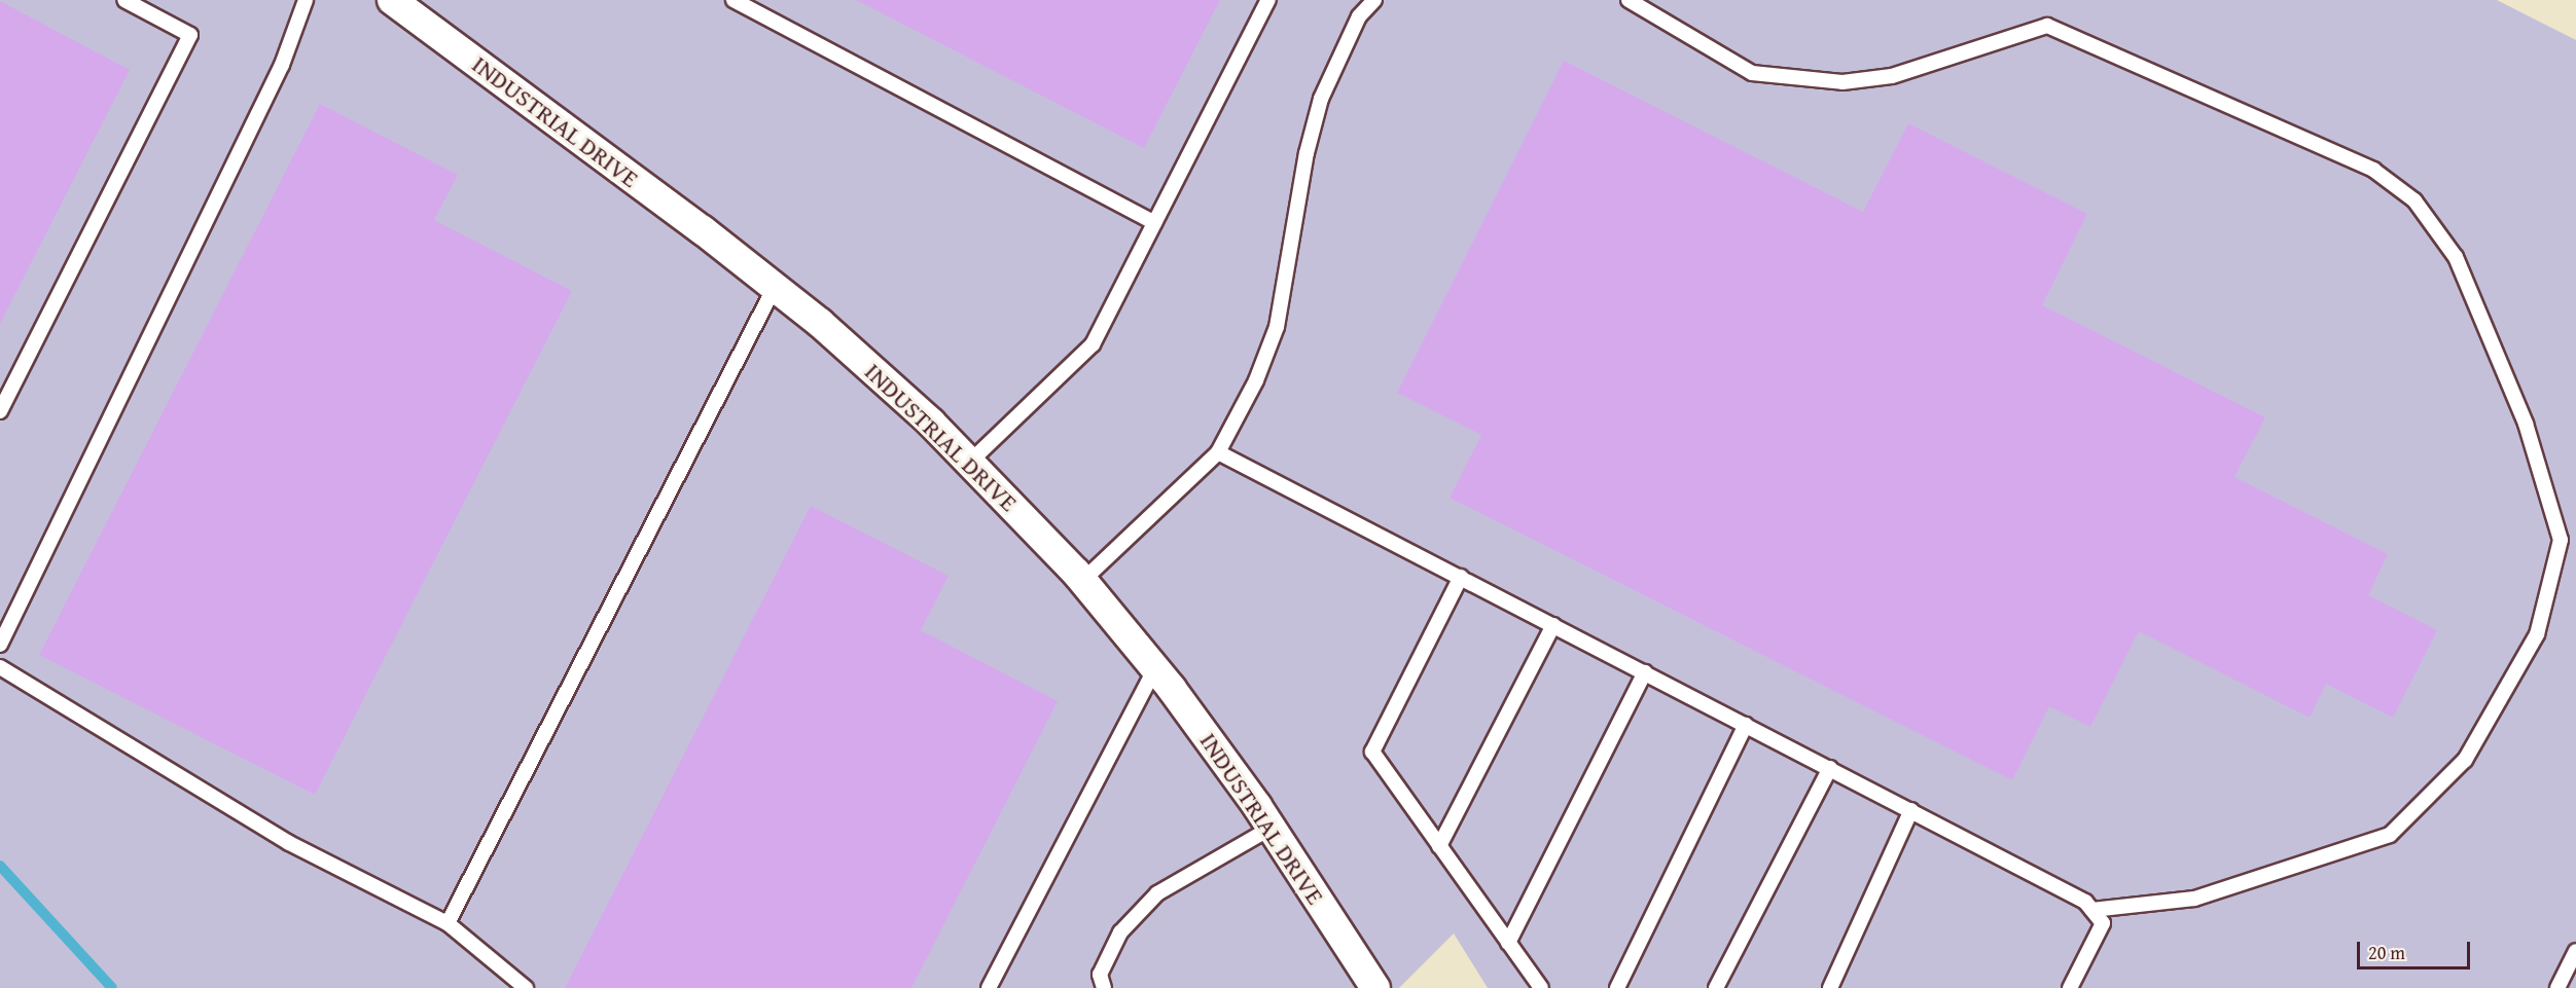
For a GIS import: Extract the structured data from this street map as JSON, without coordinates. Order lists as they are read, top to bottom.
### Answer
{
  "streets": {
    "street": ["INDUSTRIAL DRIVE"]
  },
  "scale_bar": "20 m"
}
